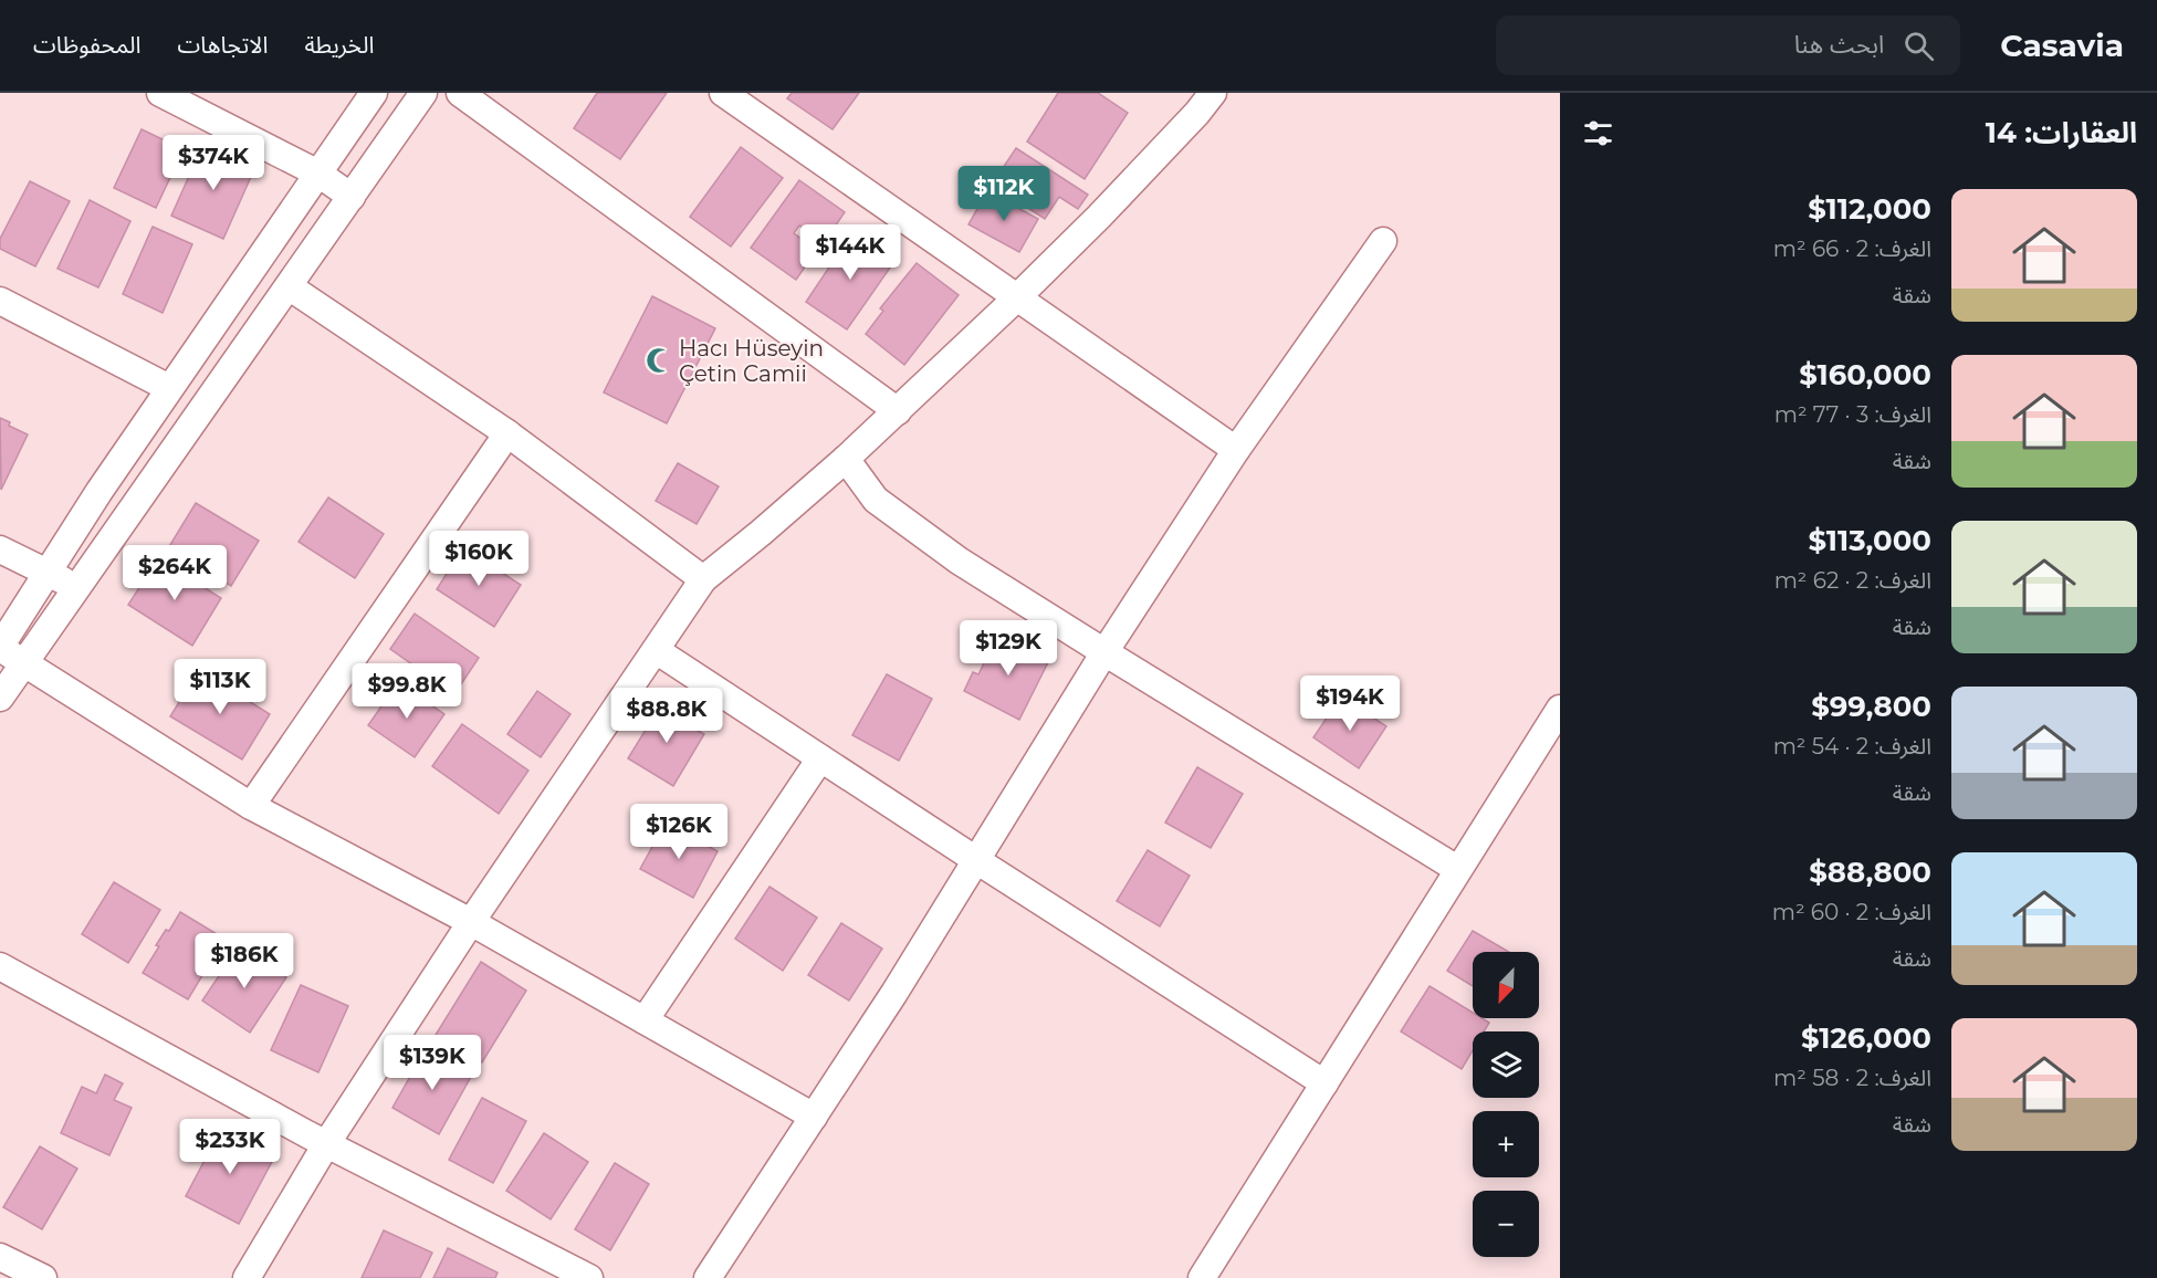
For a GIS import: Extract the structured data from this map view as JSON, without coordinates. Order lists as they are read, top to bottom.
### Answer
{
  "places": {
    "mosque": ["Hacı Hüseyin Çetin Camii"]
  },
  "north": "bottom left",
  "page": {
    "header": "Casavia",
    "search": "ابحث هنا",
    "nav": ["الخريطة", "الاتجاهات", "المحفوظات"],
    "heading": "العقارات: 14",
    "price": [
      "$374K",
      "$112K",
      "$144K",
      "$160K",
      "$264K",
      "$129K",
      "$113K",
      "$99.8K",
      "$194K",
      "$88.8K",
      "$126K",
      "$186K",
      "$139K",
      "$233K"
    ],
    "list": [
      {
        "name": "$112,000",
        "note": "الغرف: 2 · 66 m² · شقة"
      },
      {
        "name": "$160,000",
        "note": "الغرف: 3 · 77 m² · شقة"
      },
      {
        "name": "$113,000",
        "note": "الغرف: 2 · 62 m² · شقة"
      },
      {
        "name": "$99,800",
        "note": "الغرف: 2 · 54 m² · شقة"
      },
      {
        "name": "$88,800",
        "note": "الغرف: 2 · 60 m² · شقة"
      },
      {
        "name": "$126,000",
        "note": "الغرف: 2 · 58 m² · شقة"
      }
    ],
    "map_buttons": ["+", "−"]
  }
}
